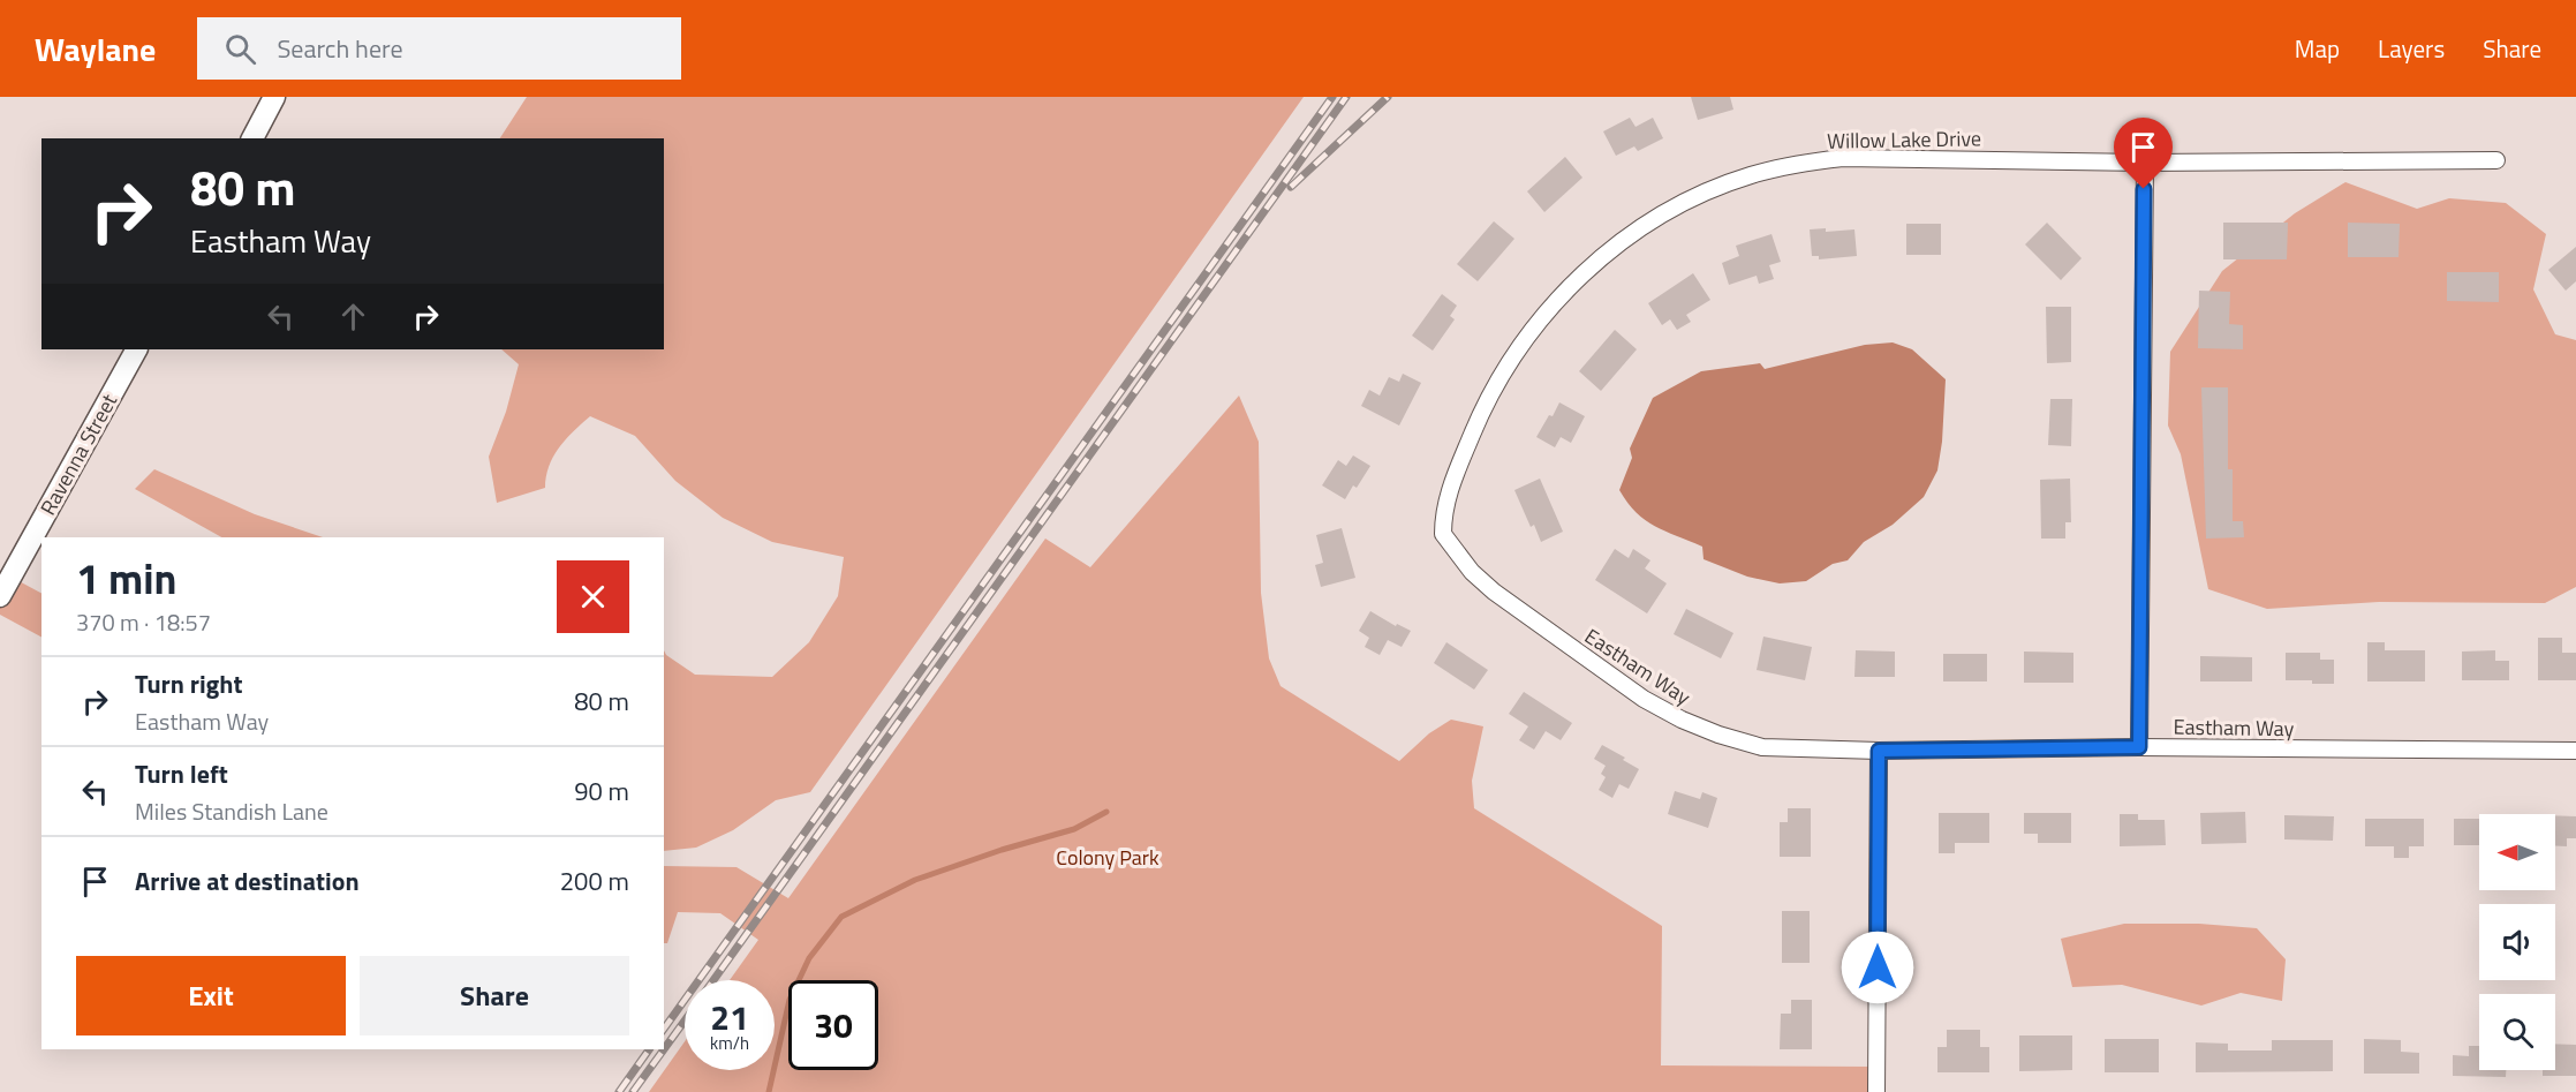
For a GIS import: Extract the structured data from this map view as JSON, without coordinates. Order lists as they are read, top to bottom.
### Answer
{
  "streets": {
    "street": ["Willow Lake Drive", "Ravenna Street", "Eastham Way"]
  },
  "crossings": [
    ["Willow Lake Drive", "Eastham Way"]
  ],
  "parks": ["Colony Park"],
  "north": "left",
  "page": {
    "header": "Waylane",
    "search": "Search here",
    "nav": ["Map", "Layers", "Share"],
    "turn": ["80 m", "Eastham Way"],
    "heading": ["1 min", "370 m · 18:57"],
    "list": [
      {
        "name": "Turn right",
        "note": "Eastham Way",
        "value": "80 m"
      },
      {
        "name": "Turn left",
        "note": "Miles Standish Lane",
        "value": "90 m"
      },
      {
        "name": "Arrive at destination",
        "value": "200 m"
      }
    ],
    "buttons": ["Exit", "Share"],
    "speed": "21 km/h",
    "limit": "30"
  }
}
